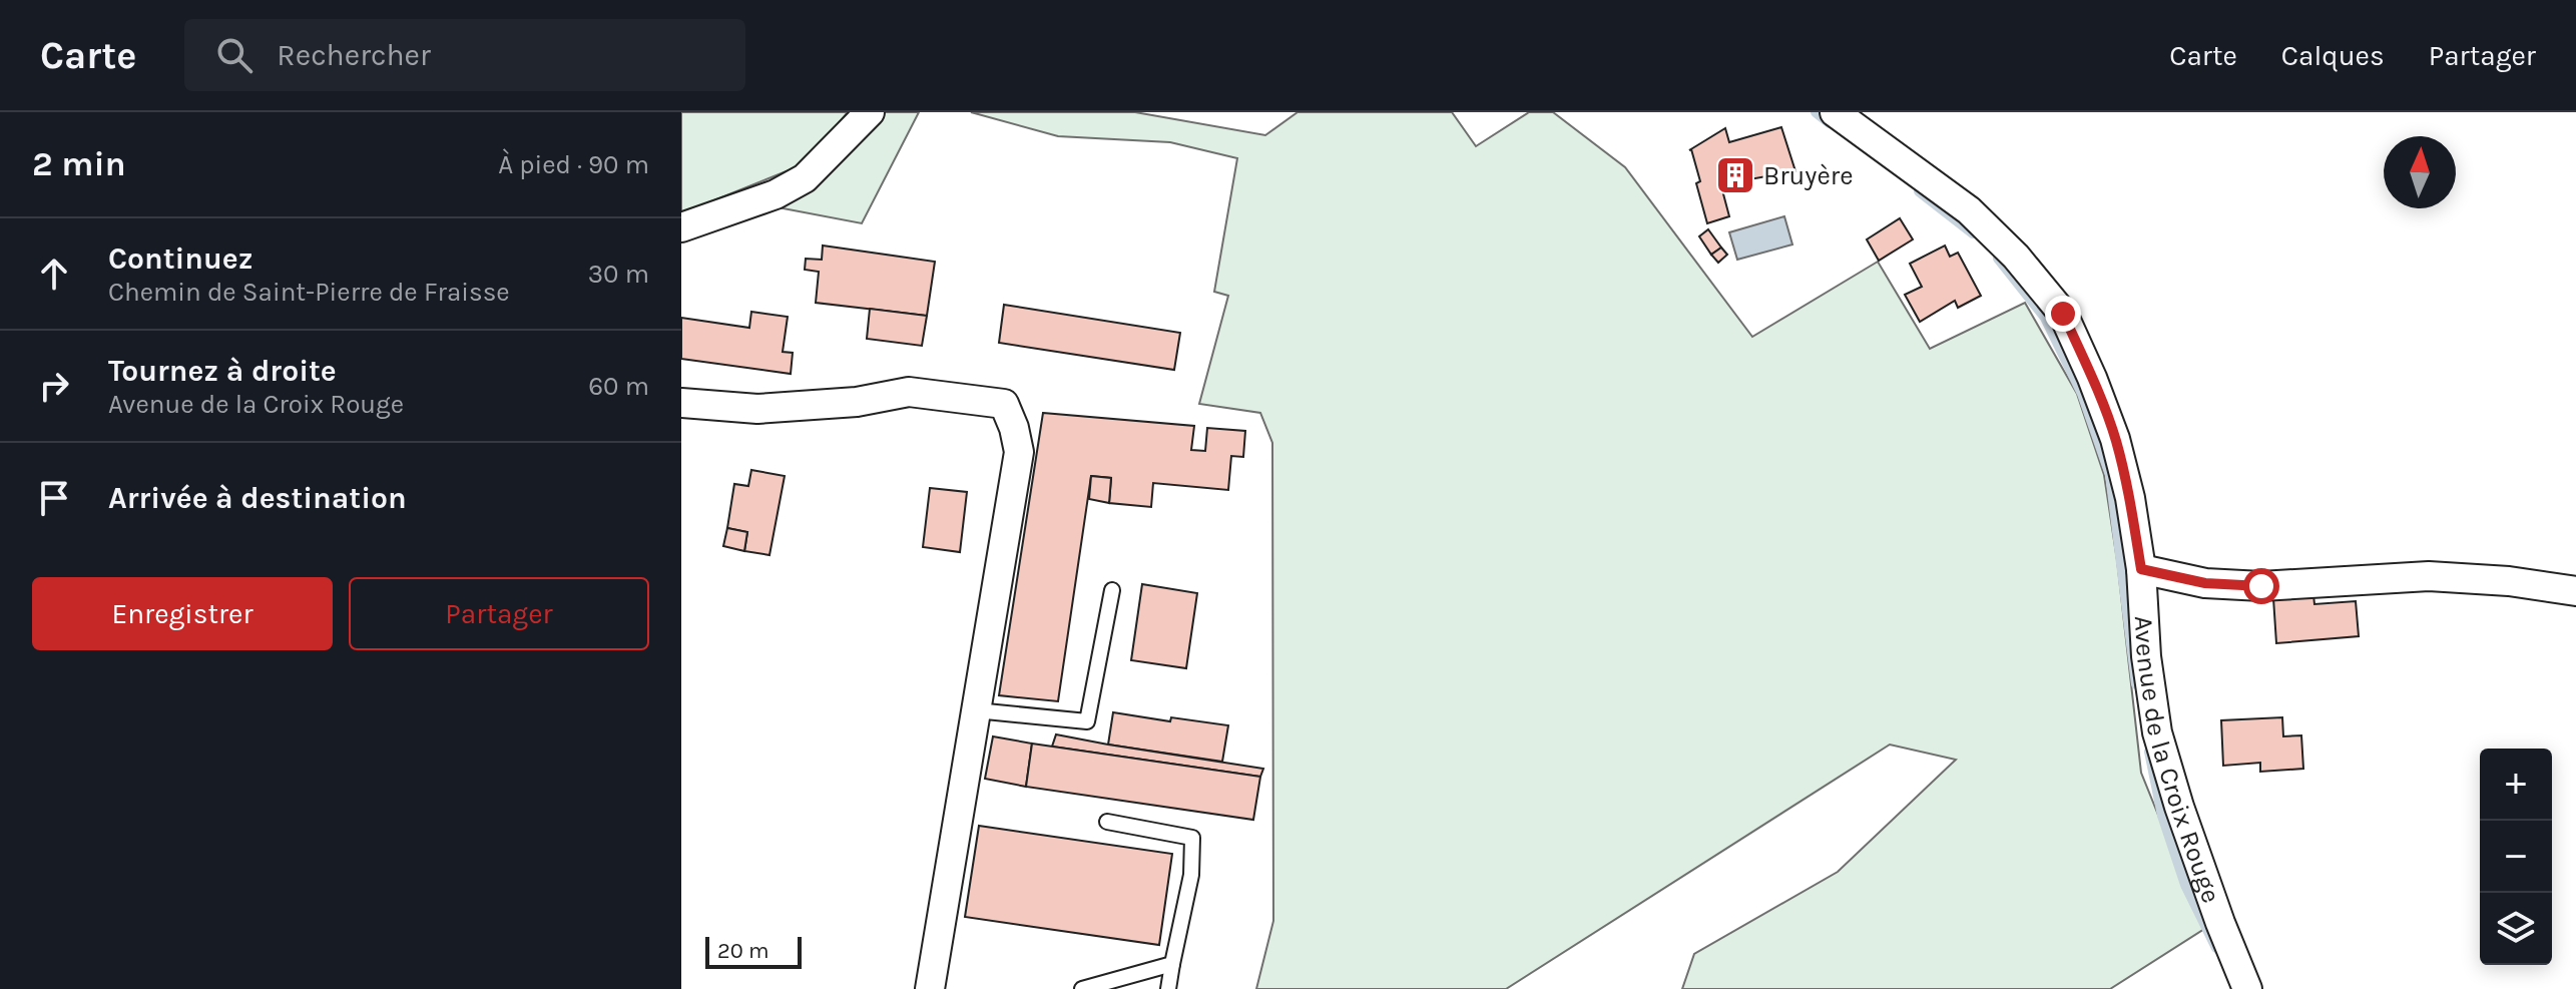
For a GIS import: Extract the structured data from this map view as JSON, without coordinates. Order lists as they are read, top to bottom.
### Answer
{
  "streets": {
    "street": ["Avenue de la Croix Rouge"]
  },
  "places": {
    "building": ["Bruyère"]
  },
  "scale_bar": "20 m",
  "north": "top",
  "page": {
    "header": "Carte",
    "search": "Rechercher",
    "nav": ["Carte", "Calques", "Partager"],
    "heading": ["2 min", "À pied · 90 m"],
    "list": [
      ["Continuez", "Chemin de Saint-Pierre de Fraisse", "30 m"],
      ["Tournez à droite", "Avenue de la Croix Rouge", "60 m"],
      "Arrivée à destination"
    ],
    "buttons": ["Enregistrer", "Partager"],
    "map_buttons": ["+", "−"],
    "scale": "20 m"
  }
}
